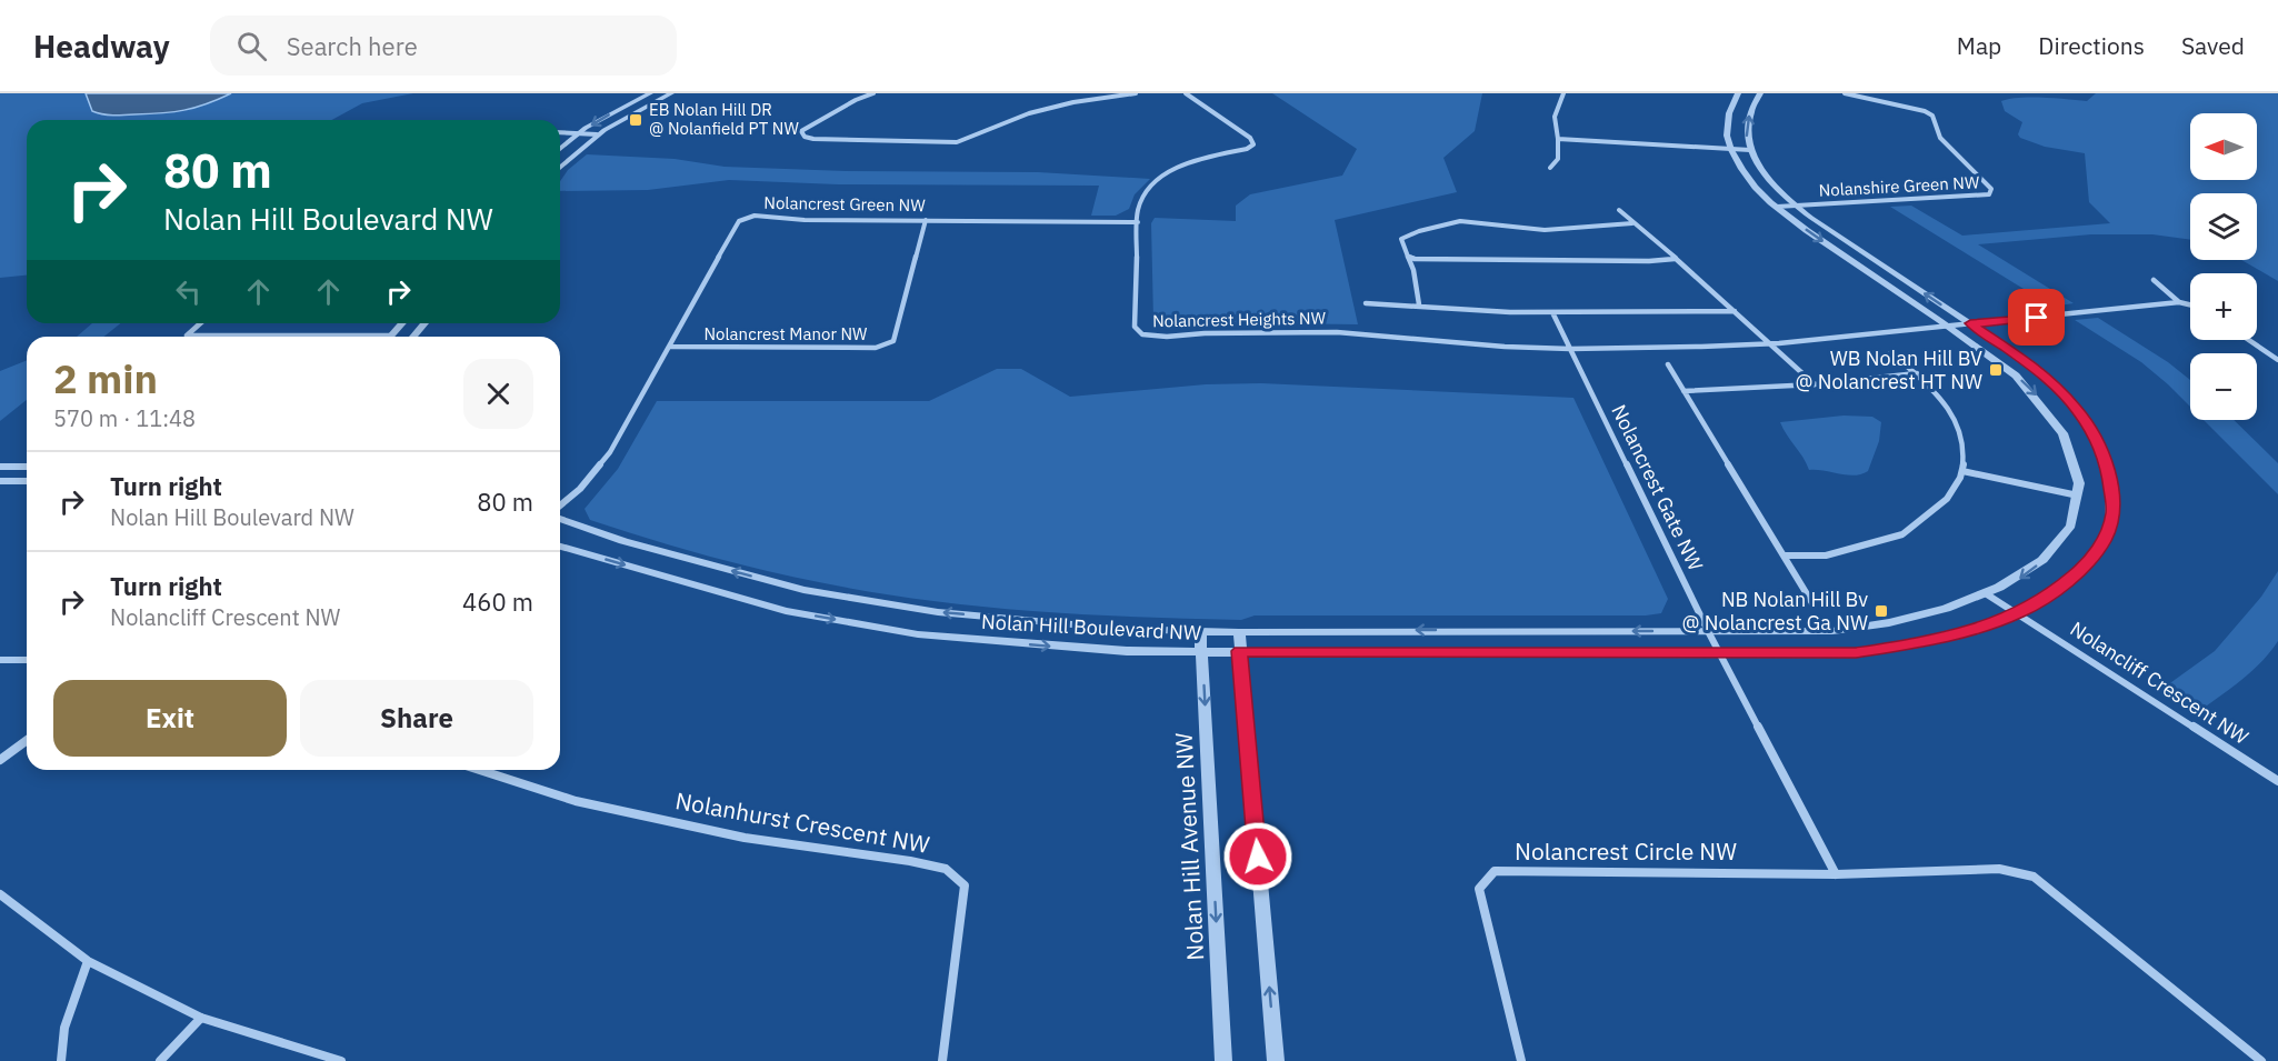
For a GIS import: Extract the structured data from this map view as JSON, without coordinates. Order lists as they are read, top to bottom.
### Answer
{
  "streets": {
    "street": [
      "Nolanshire Green NW",
      "Nolancrest Green NW",
      "Nolancrest Heights NW",
      "Nolancrest Manor NW",
      "Nolancrest Gate NW",
      "Nolan Hill Boulevard NW",
      "Nolancliff Crescent NW",
      "Nolanhurst Crescent NW",
      "Nolan Hill Avenue NW",
      "Nolancrest Circle NW"
    ]
  },
  "crossings": [
    ["Nolanshire Green NW", "Nolan Hill Boulevard NW"],
    ["Nolancrest Green NW", "Nolancrest Heights NW"],
    ["Nolancrest Green NW", "Nolancrest Manor NW"],
    ["Nolancrest Heights NW", "Nolancrest Gate NW"],
    ["Nolancrest Heights NW", "Nolan Hill Boulevard NW"],
    ["Nolancrest Gate NW", "Nolan Hill Boulevard NW"],
    ["Nolan Hill Boulevard NW", "Nolancliff Crescent NW"],
    ["Nolan Hill Boulevard NW", "Nolan Hill Avenue NW"]
  ],
  "places": {
    "transit": ["EB Nolan Hill DR @ Nolanfield PT NW", "WB Nolan Hill BV @ Nolancrest HT NW", "NB Nolan Hill Bv @ Nolancrest Ga NW"]
  },
  "north": "left",
  "page": {
    "header": "Headway",
    "search": "Search here",
    "nav": ["Map", "Directions", "Saved"],
    "map_buttons": ["+", "−"],
    "turn": ["80 m", "Nolan Hill Boulevard NW"],
    "heading": ["2 min", "570 m · 11:48"],
    "list": [
      {
        "name": "Turn right",
        "note": "Nolan Hill Boulevard NW",
        "value": "80 m"
      },
      {
        "name": "Turn right",
        "note": "Nolancliff Crescent NW",
        "value": "460 m"
      }
    ],
    "buttons": ["Exit", "Share"]
  }
}
